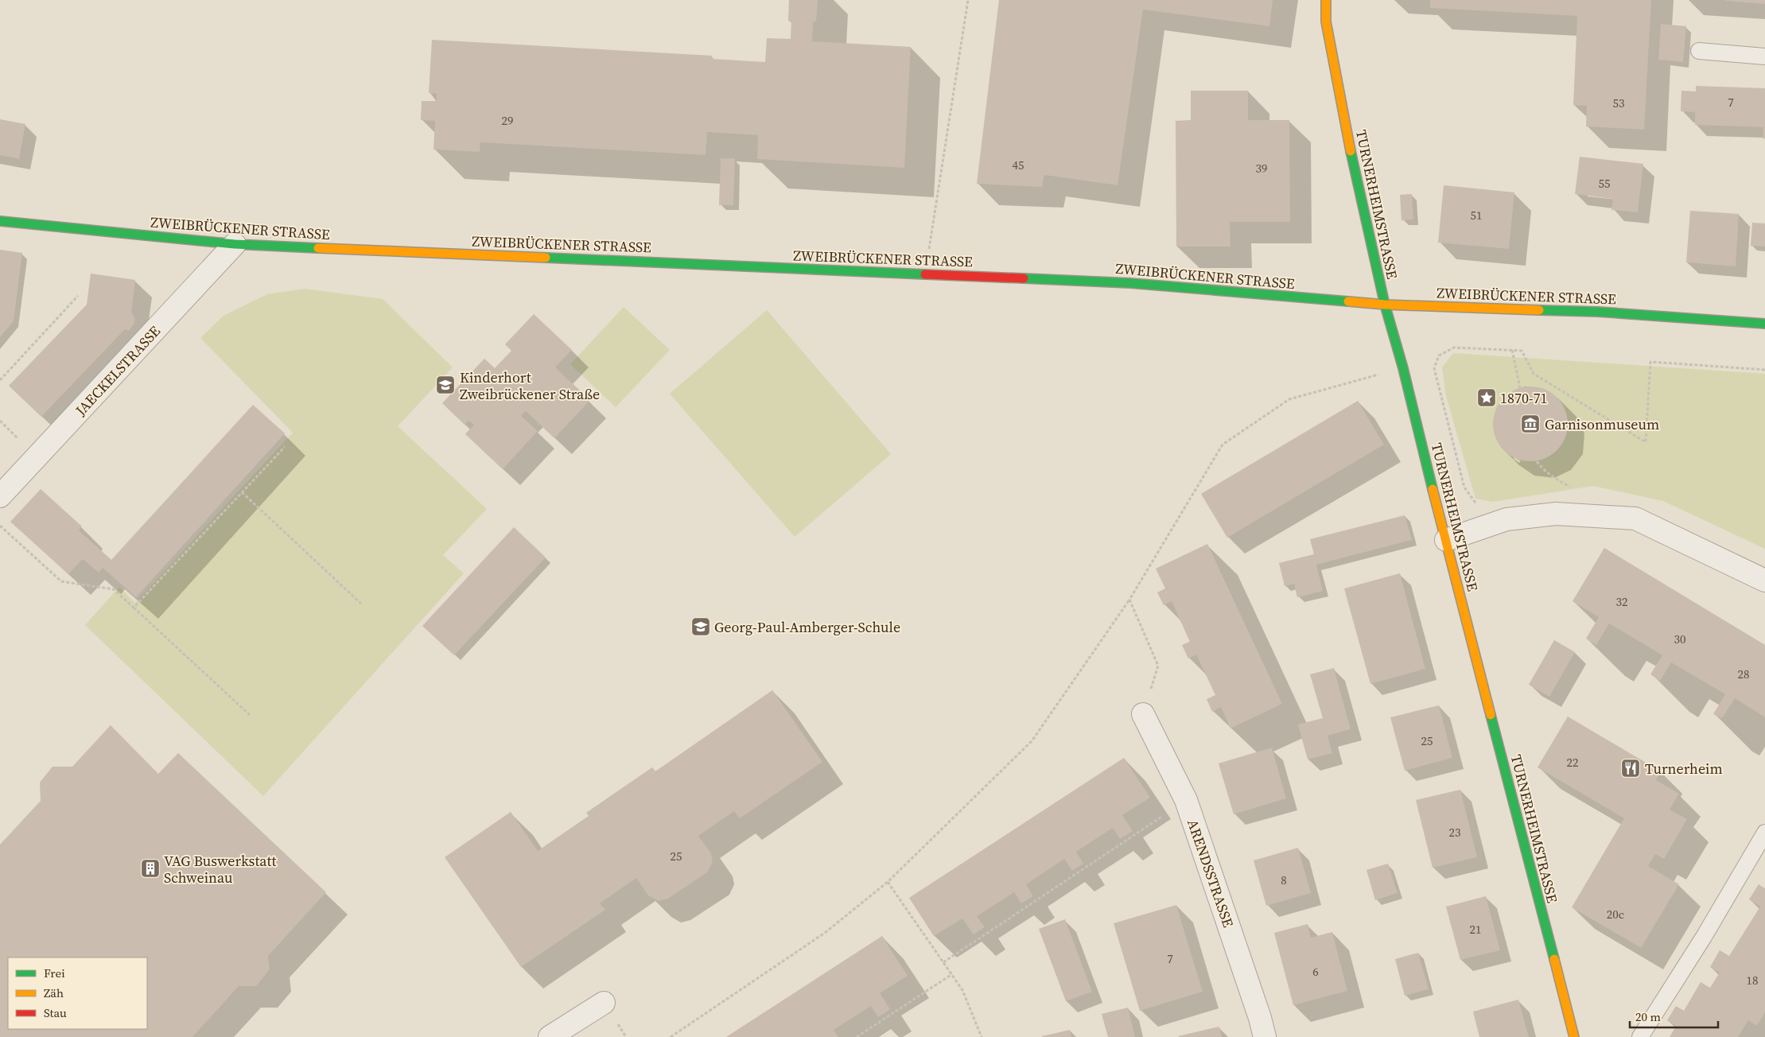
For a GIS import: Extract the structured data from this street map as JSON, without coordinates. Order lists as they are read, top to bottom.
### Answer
{
  "streets": {
    "street": [
      "TURNERHEIMSTRASSE",
      "ZWEIBRÜCKENER STRASSE",
      "JAECKELSTRASSE",
      "ARENDSSTRASSE"
    ]
  },
  "crossings": [
    ["TURNERHEIMSTRASSE", "ZWEIBRÜCKENER STRASSE"],
    ["ZWEIBRÜCKENER STRASSE", "JAECKELSTRASSE"]
  ],
  "places": {
    "school or university": ["Kinderhort Zweibrückener Straße", "Georg-Paul-Amberger-Schule"],
    "place": ["1870-71"],
    "museum": ["Garnisonmuseum"],
    "restaurant": ["Turnerheim"],
    "building": ["VAG Buswerkstatt Schweinau"]
  },
  "house_numbers": [
    "7",
    "53",
    "29",
    "45",
    "39",
    "55",
    "51",
    "32",
    "30",
    "28",
    "25",
    "22",
    "23",
    "25",
    "8",
    "20c",
    "21",
    "7",
    "6",
    "18"
  ],
  "legend": ["Frei", "Zäh", "Stau"],
  "scale_bar": "20 m"
}
